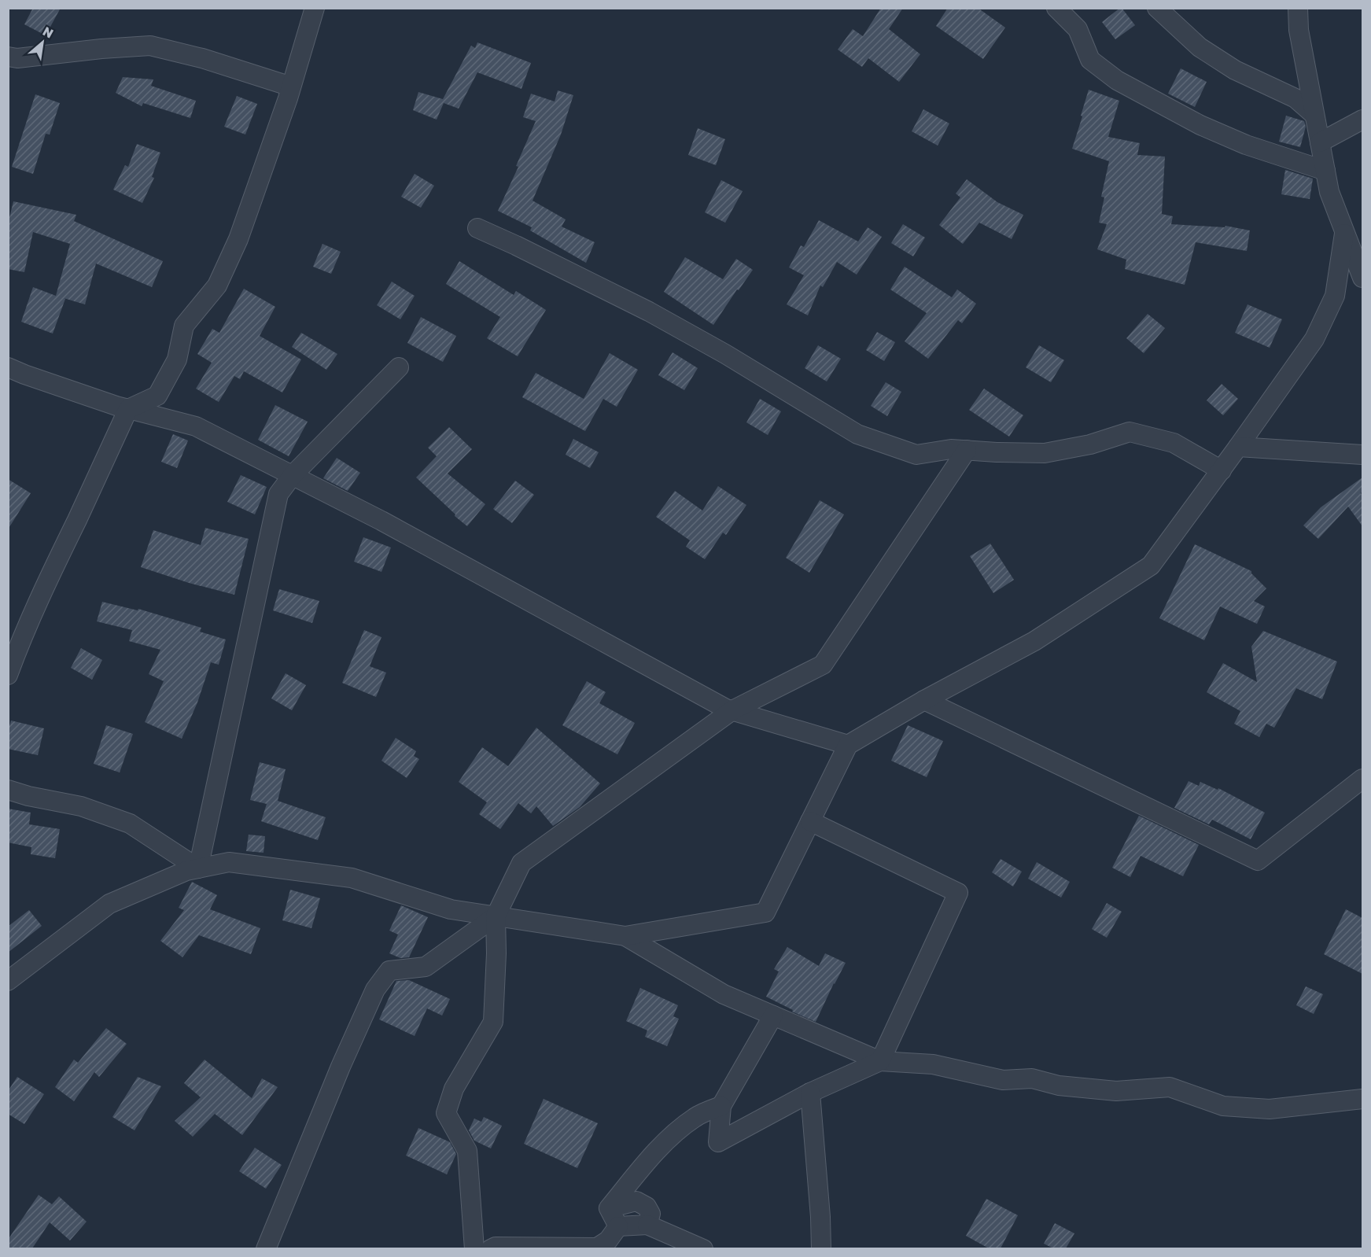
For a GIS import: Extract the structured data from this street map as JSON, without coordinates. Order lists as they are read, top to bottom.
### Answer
{
  "north": "top right"
}
